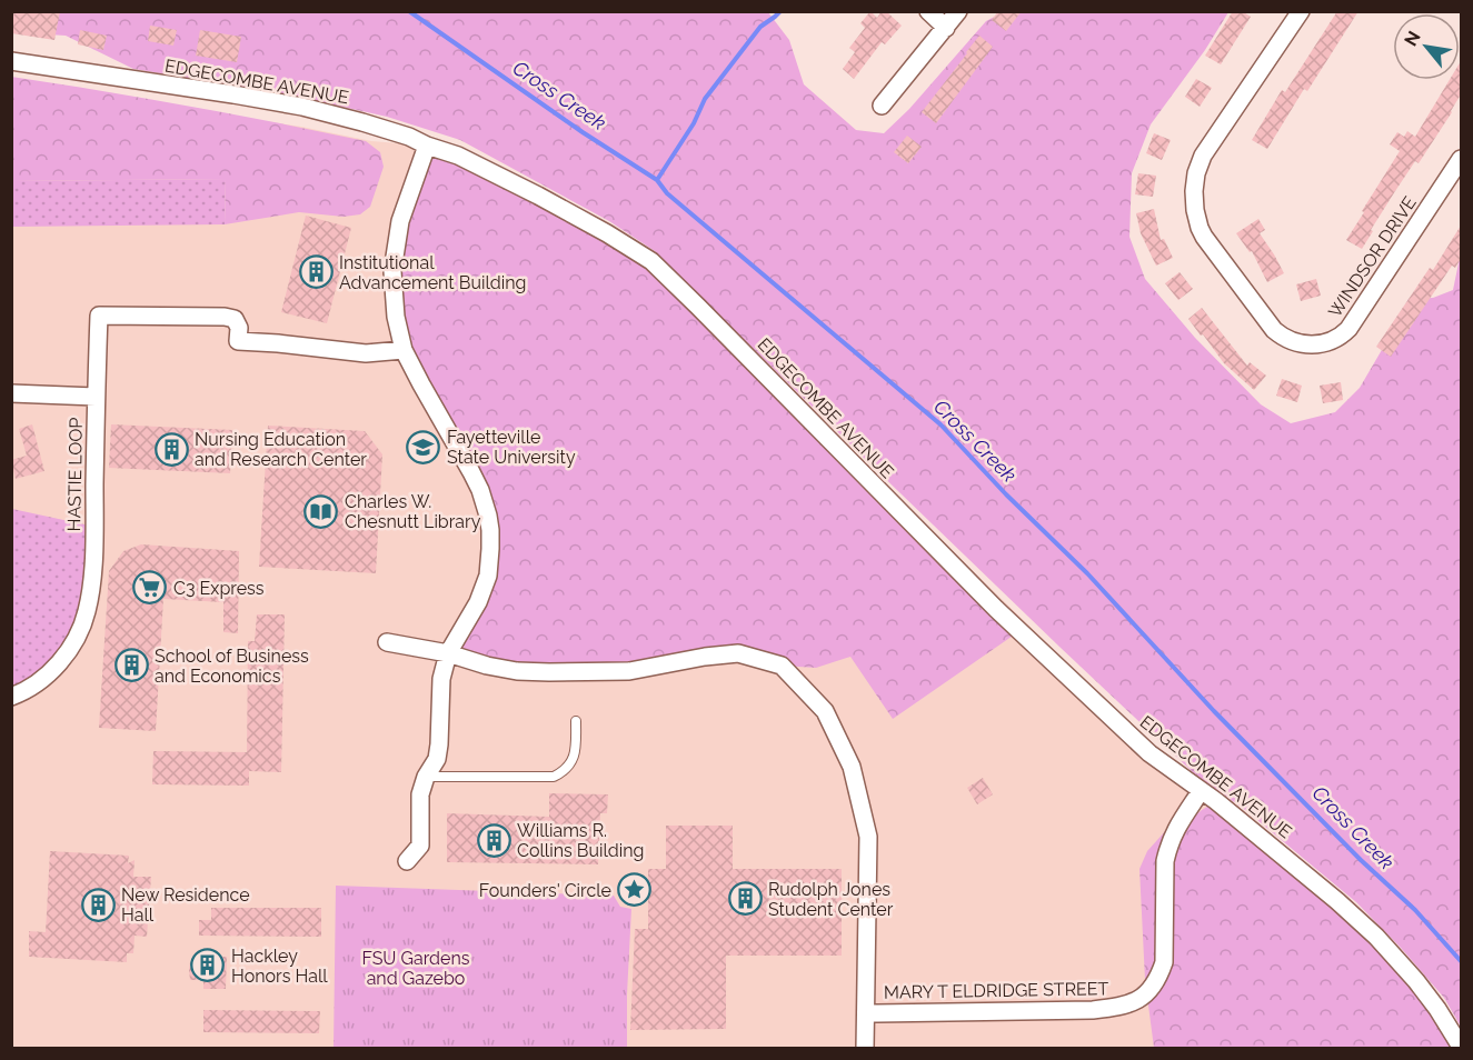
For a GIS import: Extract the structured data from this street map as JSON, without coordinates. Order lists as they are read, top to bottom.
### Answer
{
  "streets": {
    "street": [
      "EDGECOMBE AVENUE",
      "WINDSOR DRIVE",
      "HASTIE LOOP",
      "MARY T ELDRIDGE STREET"
    ]
  },
  "crossings": [
    ["EDGECOMBE AVENUE", "MARY T ELDRIDGE STREET"]
  ],
  "water": ["Cross Creek"],
  "parks": ["FSU Gardens and Gazebo"],
  "places": {
    "building": [
      "Institutional Advancement Building",
      "Nursing Education and Research Center",
      "School of Business and Economics",
      "Williams R. Collins Building",
      "Rudolph Jones Student Center",
      "New Residence Hall",
      "Hackley Honors Hall"
    ],
    "school or university": ["Fayetteville State University"],
    "library": ["Charles W. Chesnutt Library"],
    "supermarket": ["C3 Express"],
    "place": ["Founders' Circle"]
  },
  "north": "top left"
}
